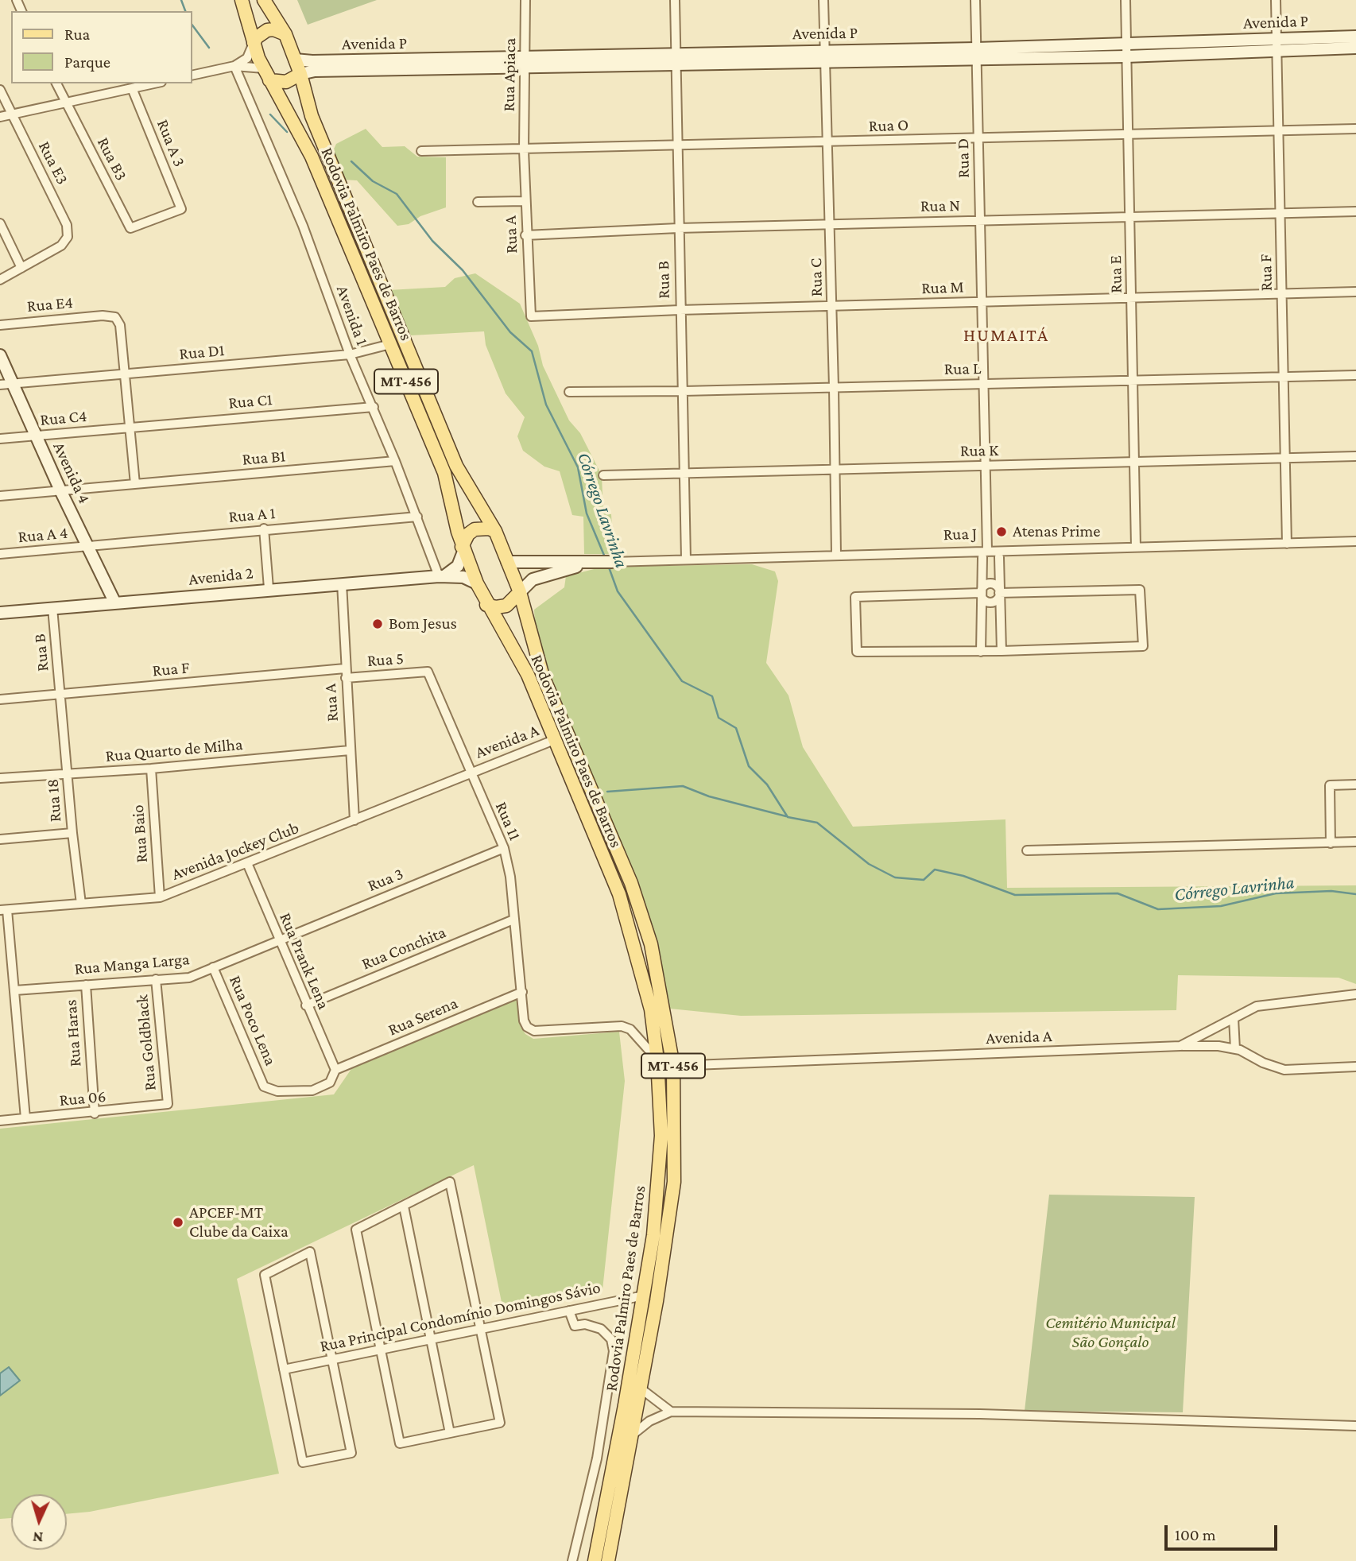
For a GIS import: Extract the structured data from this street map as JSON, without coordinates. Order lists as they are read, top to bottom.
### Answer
{
  "streets": {
    "main road": ["Rodovia Palmiro Paes de Barros", "MT-456"],
    "street": [
      "Avenida P",
      "Rua Apiaca",
      "Rua O",
      "Rua A 3",
      "Rua D",
      "Rua B3",
      "Rua E3",
      "Rua N",
      "Rua A",
      "Rua F",
      "Rua E",
      "Rua C",
      "Rua B",
      "Rua M",
      "Rua E4",
      "Avenida 1",
      "Rua D1",
      "Rua L",
      "Rua C1",
      "Rua C4",
      "Rua K",
      "Rua B1",
      "Avenida 4",
      "Rua A 1",
      "Rua J",
      "Rua A 4",
      "Avenida 2",
      "Rua 5",
      "Avenida A",
      "Rua Quarto de Milha",
      "Rua 18",
      "Rua 11",
      "Rua Baio",
      "Avenida Jockey Club",
      "Rua 3",
      "Rua Conchita",
      "Rua Prank Lena",
      "Rua Manga Larga",
      "Rua Serena",
      "Rua Poco Lena",
      "Rua Haras",
      "Rua Goldblack",
      "Rua 06",
      "Rua Principal Condomínio Domingos Sávio"
    ]
  },
  "crossings": [
    ["Avenida P", "Rua Apiaca"],
    ["Avenida P", "Rua D"],
    ["Avenida P", "Rodovia Palmiro Paes de Barros"],
    ["Avenida P", "Rua F"],
    ["Avenida P", "Rua E"],
    ["Avenida P", "Rua C"],
    ["Avenida P", "Rua B"],
    ["Rua Apiaca", "Rua O"],
    ["Rua Apiaca", "Rua A"],
    ["Rua O", "Rua D"],
    ["Rua O", "Rua A"],
    ["Rua O", "Rua F"],
    ["Rua O", "Rua E"],
    ["Rua O", "Rua C"],
    ["Rua O", "Rua B"],
    ["Rua A 3", "Rua B3"],
    ["Rua D", "Rua N"],
    ["Rua D", "Rua M"],
    ["Rua D", "Rua L"],
    ["Rua D", "Rua K"],
    ["Rua D", "Rua J"],
    ["Rua N", "Rua A"],
    ["Rua N", "Rua F"],
    ["Rua N", "Rua E"],
    ["Rua N", "Rua C"],
    ["Rua N", "Rua B"],
    ["Rua A", "Rua F"],
    ["Rua A", "Rua M"],
    ["Rua A", "Avenida 2"],
    ["Rua A", "Rua 5"],
    ["Rua A", "Rua Quarto de Milha"],
    ["Rua A", "Avenida Jockey Club"],
    ["Rodovia Palmiro Paes de Barros", "Rua D1"],
    ["Rodovia Palmiro Paes de Barros", "Rua J"],
    ["Rodovia Palmiro Paes de Barros", "Avenida 2"],
    ["Rodovia Palmiro Paes de Barros", "Avenida A"],
    ["Rodovia Palmiro Paes de Barros", "Rua 11"],
    ["Rodovia Palmiro Paes de Barros", "Rua Principal Condomínio Domingos Sávio"],
    ["Rua F", "Rua B"],
    ["Rua F", "Rua M"],
    ["Rua F", "Rua L"],
    ["Rua F", "Rua K"],
    ["Rua F", "Rua J"],
    ["Rua F", "Rua 5"],
    ["Rua F", "Rua 18"],
    ["Rua E", "Rua M"],
    ["Rua E", "Rua L"],
    ["Rua E", "Rua K"],
    ["Rua E", "Rua J"],
    ["Rua C", "Rua M"],
    ["Rua C", "Rua L"],
    ["Rua C", "Rua K"],
    ["Rua C", "Rua J"],
    ["Rua B", "Rua M"],
    ["Rua B", "Rua L"],
    ["Rua B", "Rua K"],
    ["Rua B", "Rua J"],
    ["Rua B", "Avenida 2"],
    ["Rua B", "Rua 18"],
    ["Rua E4", "Rua D1"],
    ["Avenida 1", "Rua D1"],
    ["Avenida 1", "Rua C1"],
    ["Avenida 1", "Rua B1"],
    ["Avenida 1", "Rua A 1"],
    ["Avenida 1", "Avenida 2"],
    ["Rua D1", "Avenida 4"],
    ["Rua C1", "Rua C4"],
    ["Rua C4", "Avenida 4"],
    ["Rua B1", "Avenida 4"],
    ["Avenida 4", "Rua A 1"],
    ["Avenida 4", "Rua A 4"],
    ["Avenida 4", "Avenida 2"],
    ["Rua A 1", "Rua A 4"],
    ["Rua 5", "Rua 11"],
    ["Avenida A", "Rua 11"],
    ["Avenida A", "Avenida Jockey Club"],
    ["Rua Quarto de Milha", "Rua 18"],
    ["Rua Quarto de Milha", "Rua Baio"],
    ["Rua 18", "Avenida Jockey Club"],
    ["Rua 11", "Avenida Jockey Club"],
    ["Rua 11", "Rua 3"],
    ["Rua 11", "Rua Conchita"],
    ["Rua 11", "Rua Serena"],
    ["Rua Baio", "Avenida Jockey Club"],
    ["Avenida Jockey Club", "Rua Prank Lena"],
    ["Rua 3", "Rua Prank Lena"],
    ["Rua 3", "Rua Manga Larga"],
    ["Rua Conchita", "Rua Prank Lena"],
    ["Rua Prank Lena", "Rua Manga Larga"],
    ["Rua Prank Lena", "Rua Serena"],
    ["Rua Prank Lena", "Rua Poco Lena"],
    ["Rua Manga Larga", "Rua Poco Lena"],
    ["Rua Manga Larga", "Rua Haras"],
    ["Rua Manga Larga", "Rua Goldblack"],
    ["Rua Serena", "Rua Poco Lena"],
    ["Rua Haras", "Rua 06"],
    ["Rua Goldblack", "Rua 06"]
  ],
  "districts": ["HUMAITÁ"],
  "water": ["Córrego Lavrinha"],
  "parks": ["Cemitério Municipal São Gonçalo"],
  "places": ["Atenas Prime", "Bom Jesus", "APCEF-MT Clube da Caixa"],
  "legend": ["Rua", "Parque"],
  "scale_bar": "100 m",
  "north": "bottom"
}
